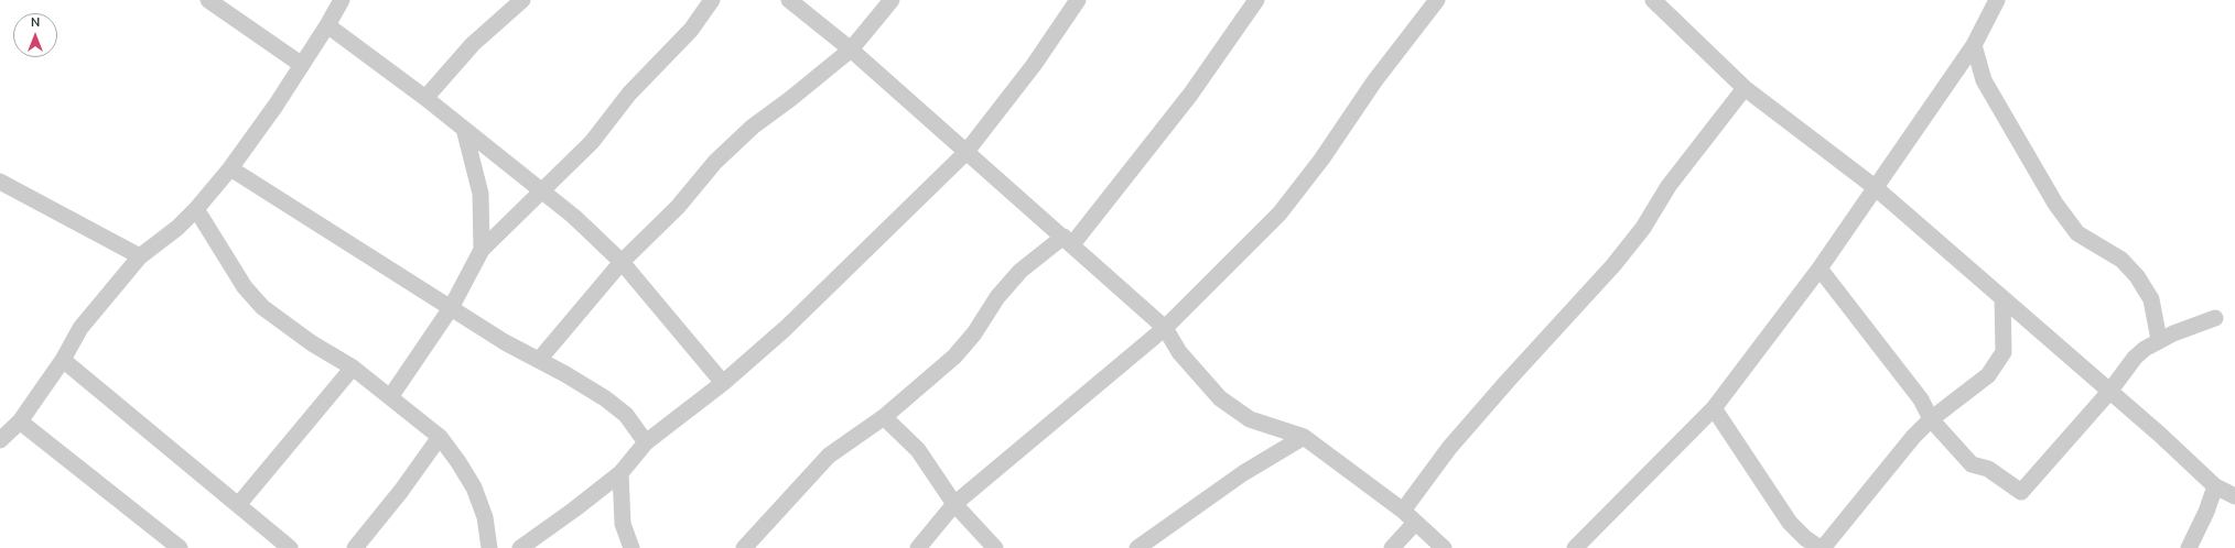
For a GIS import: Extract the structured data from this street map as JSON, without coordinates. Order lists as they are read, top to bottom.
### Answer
{
  "north": "top"
}
